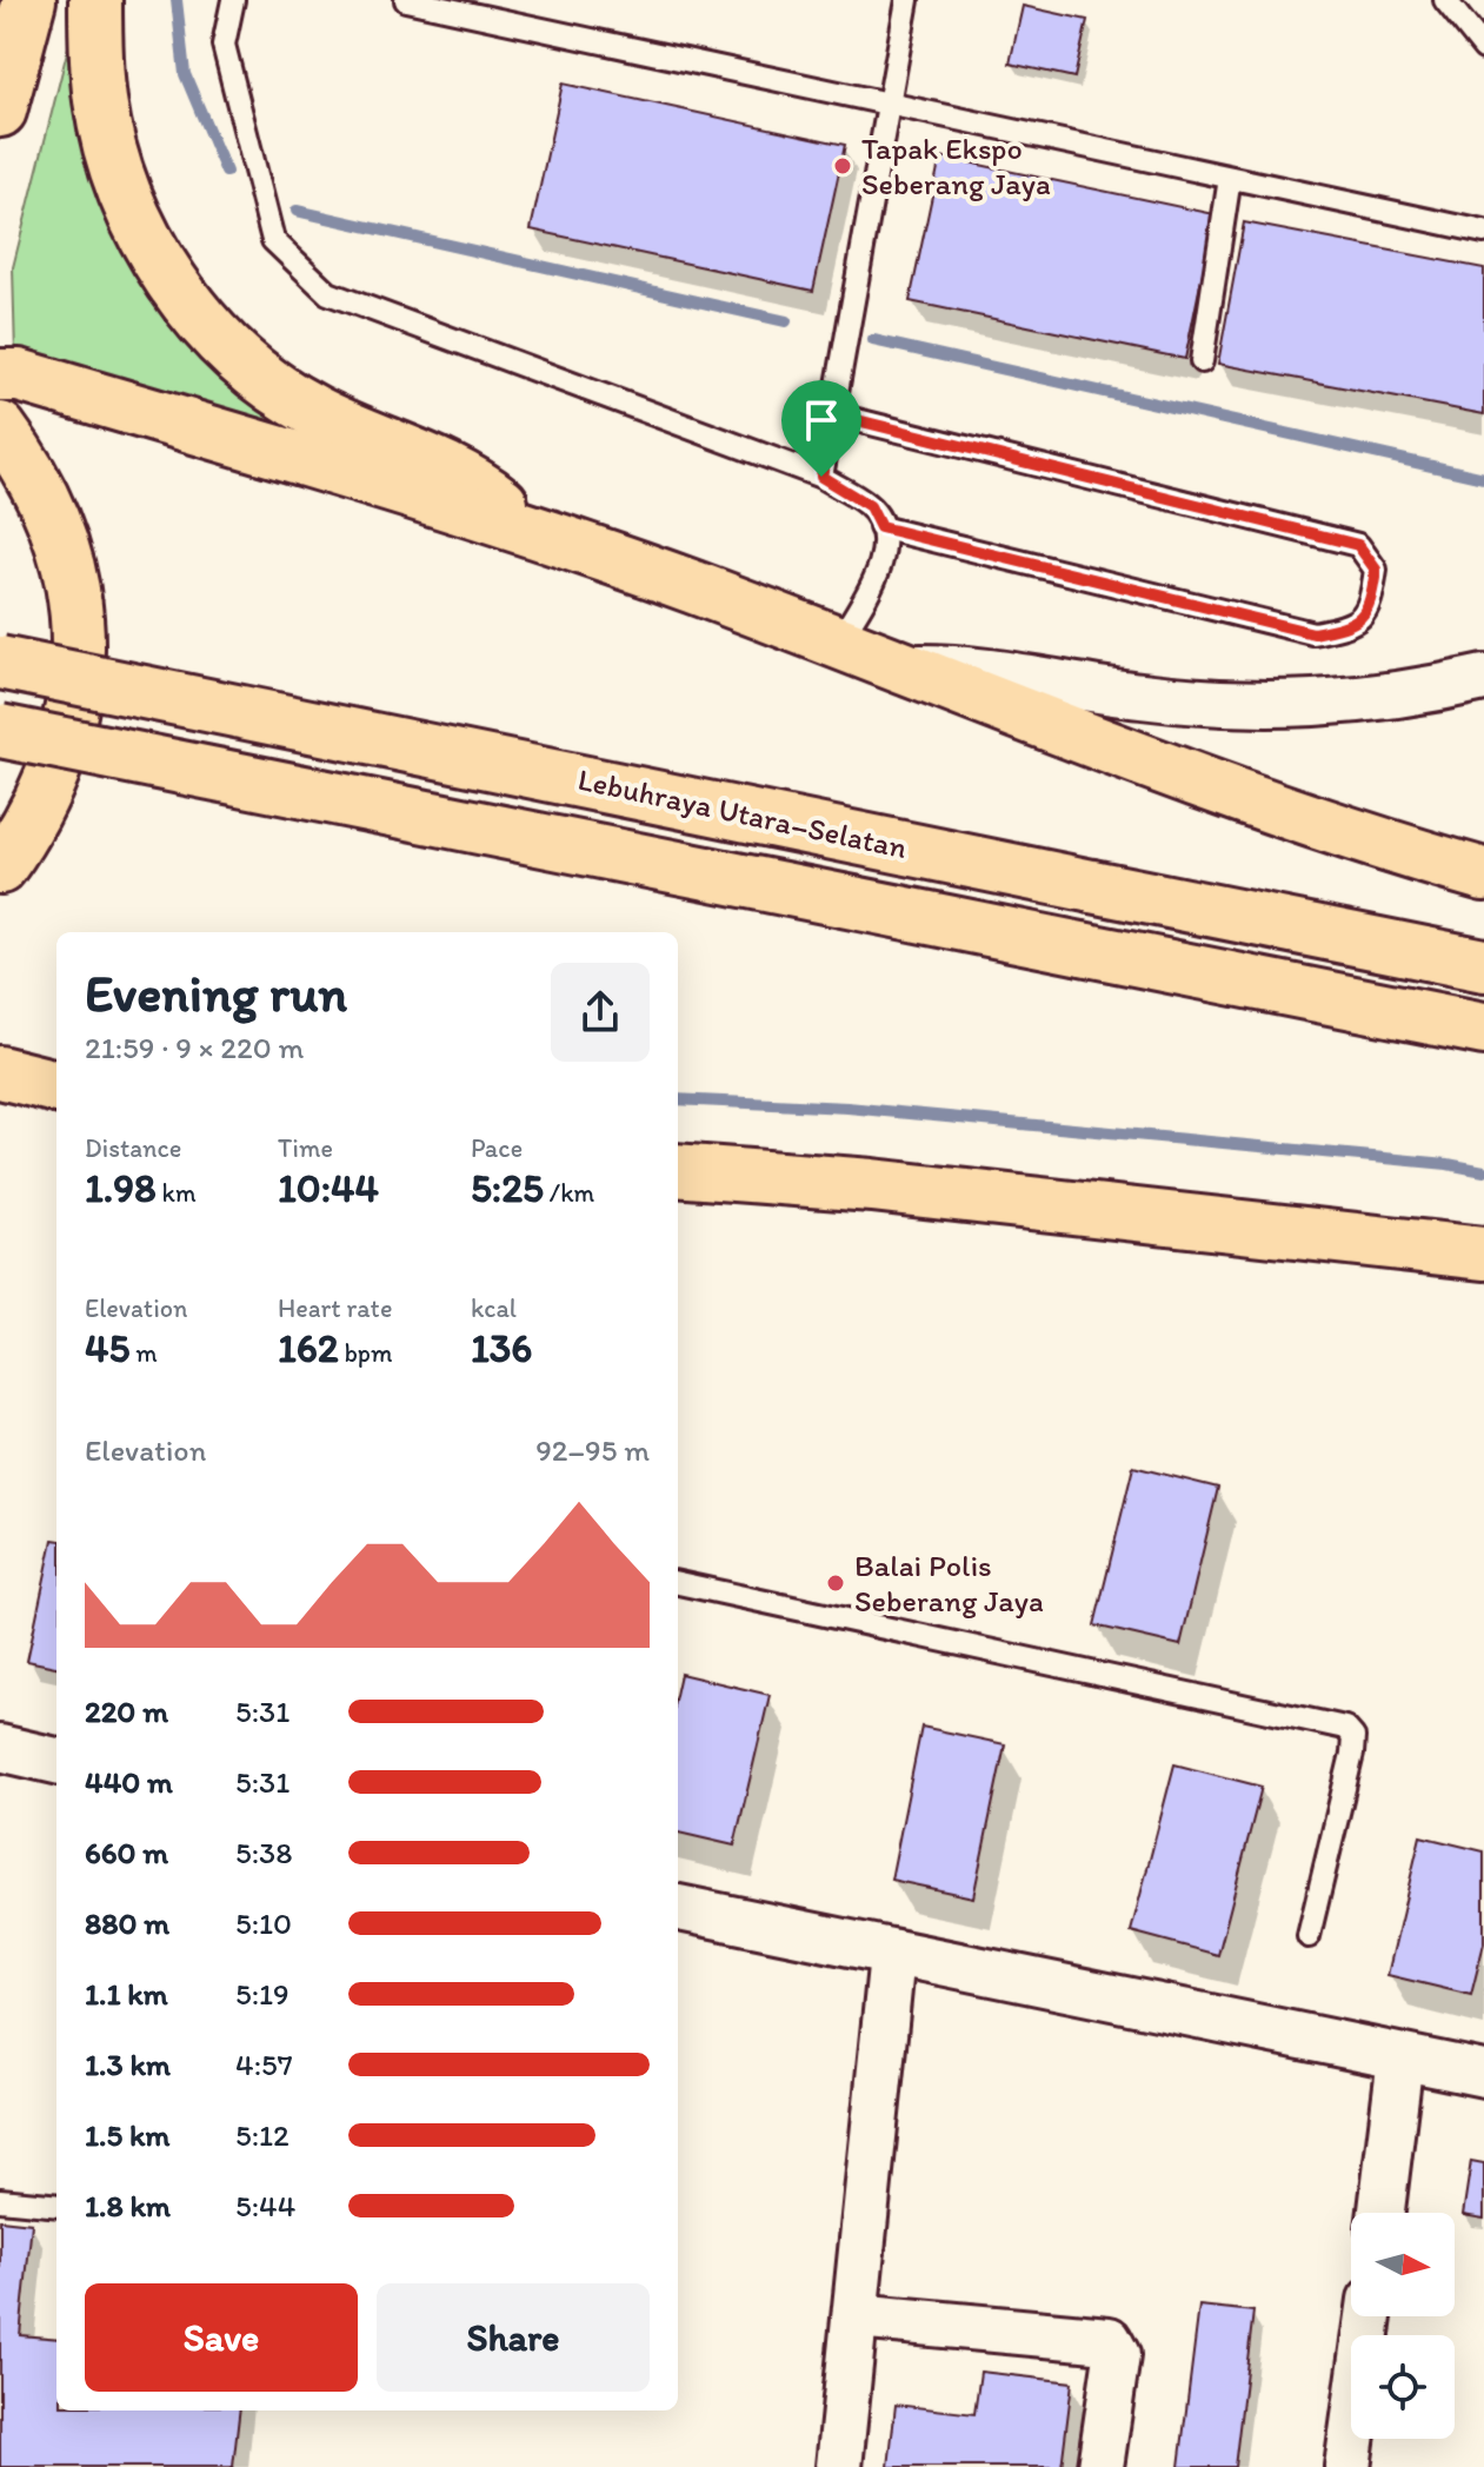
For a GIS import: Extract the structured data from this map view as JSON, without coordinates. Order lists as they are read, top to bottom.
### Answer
{
  "streets": {
    "highway": ["Lebuhraya Utara–Selatan"]
  },
  "places": ["Tapak Ekspo Seberang Jaya", "Balai Polis Seberang Jaya"],
  "north": "right",
  "page": {
    "heading": ["Evening run", "21:59 · 9 × 220 m"],
    "stats": [
      ["Distance", "1.98 km"],
      ["Time", "10:44"],
      ["Pace", "5:25 /km"],
      ["Elevation", "45 m"],
      ["Heart rate", "162 bpm"],
      ["kcal", "136"]
    ],
    "chart": ["Elevation", "92–95 m"],
    "list": [
      {
        "name": "220 m",
        "note": "5:31"
      },
      {
        "name": "440 m",
        "note": "5:31"
      },
      {
        "name": "660 m",
        "note": "5:38"
      },
      {
        "name": "880 m",
        "note": "5:10"
      },
      {
        "name": "1.1 km",
        "note": "5:19"
      },
      {
        "name": "1.3 km",
        "note": "4:57"
      },
      {
        "name": "1.5 km",
        "note": "5:12"
      },
      {
        "name": "1.8 km",
        "note": "5:44"
      }
    ],
    "buttons": ["Save", "Share"]
  }
}
